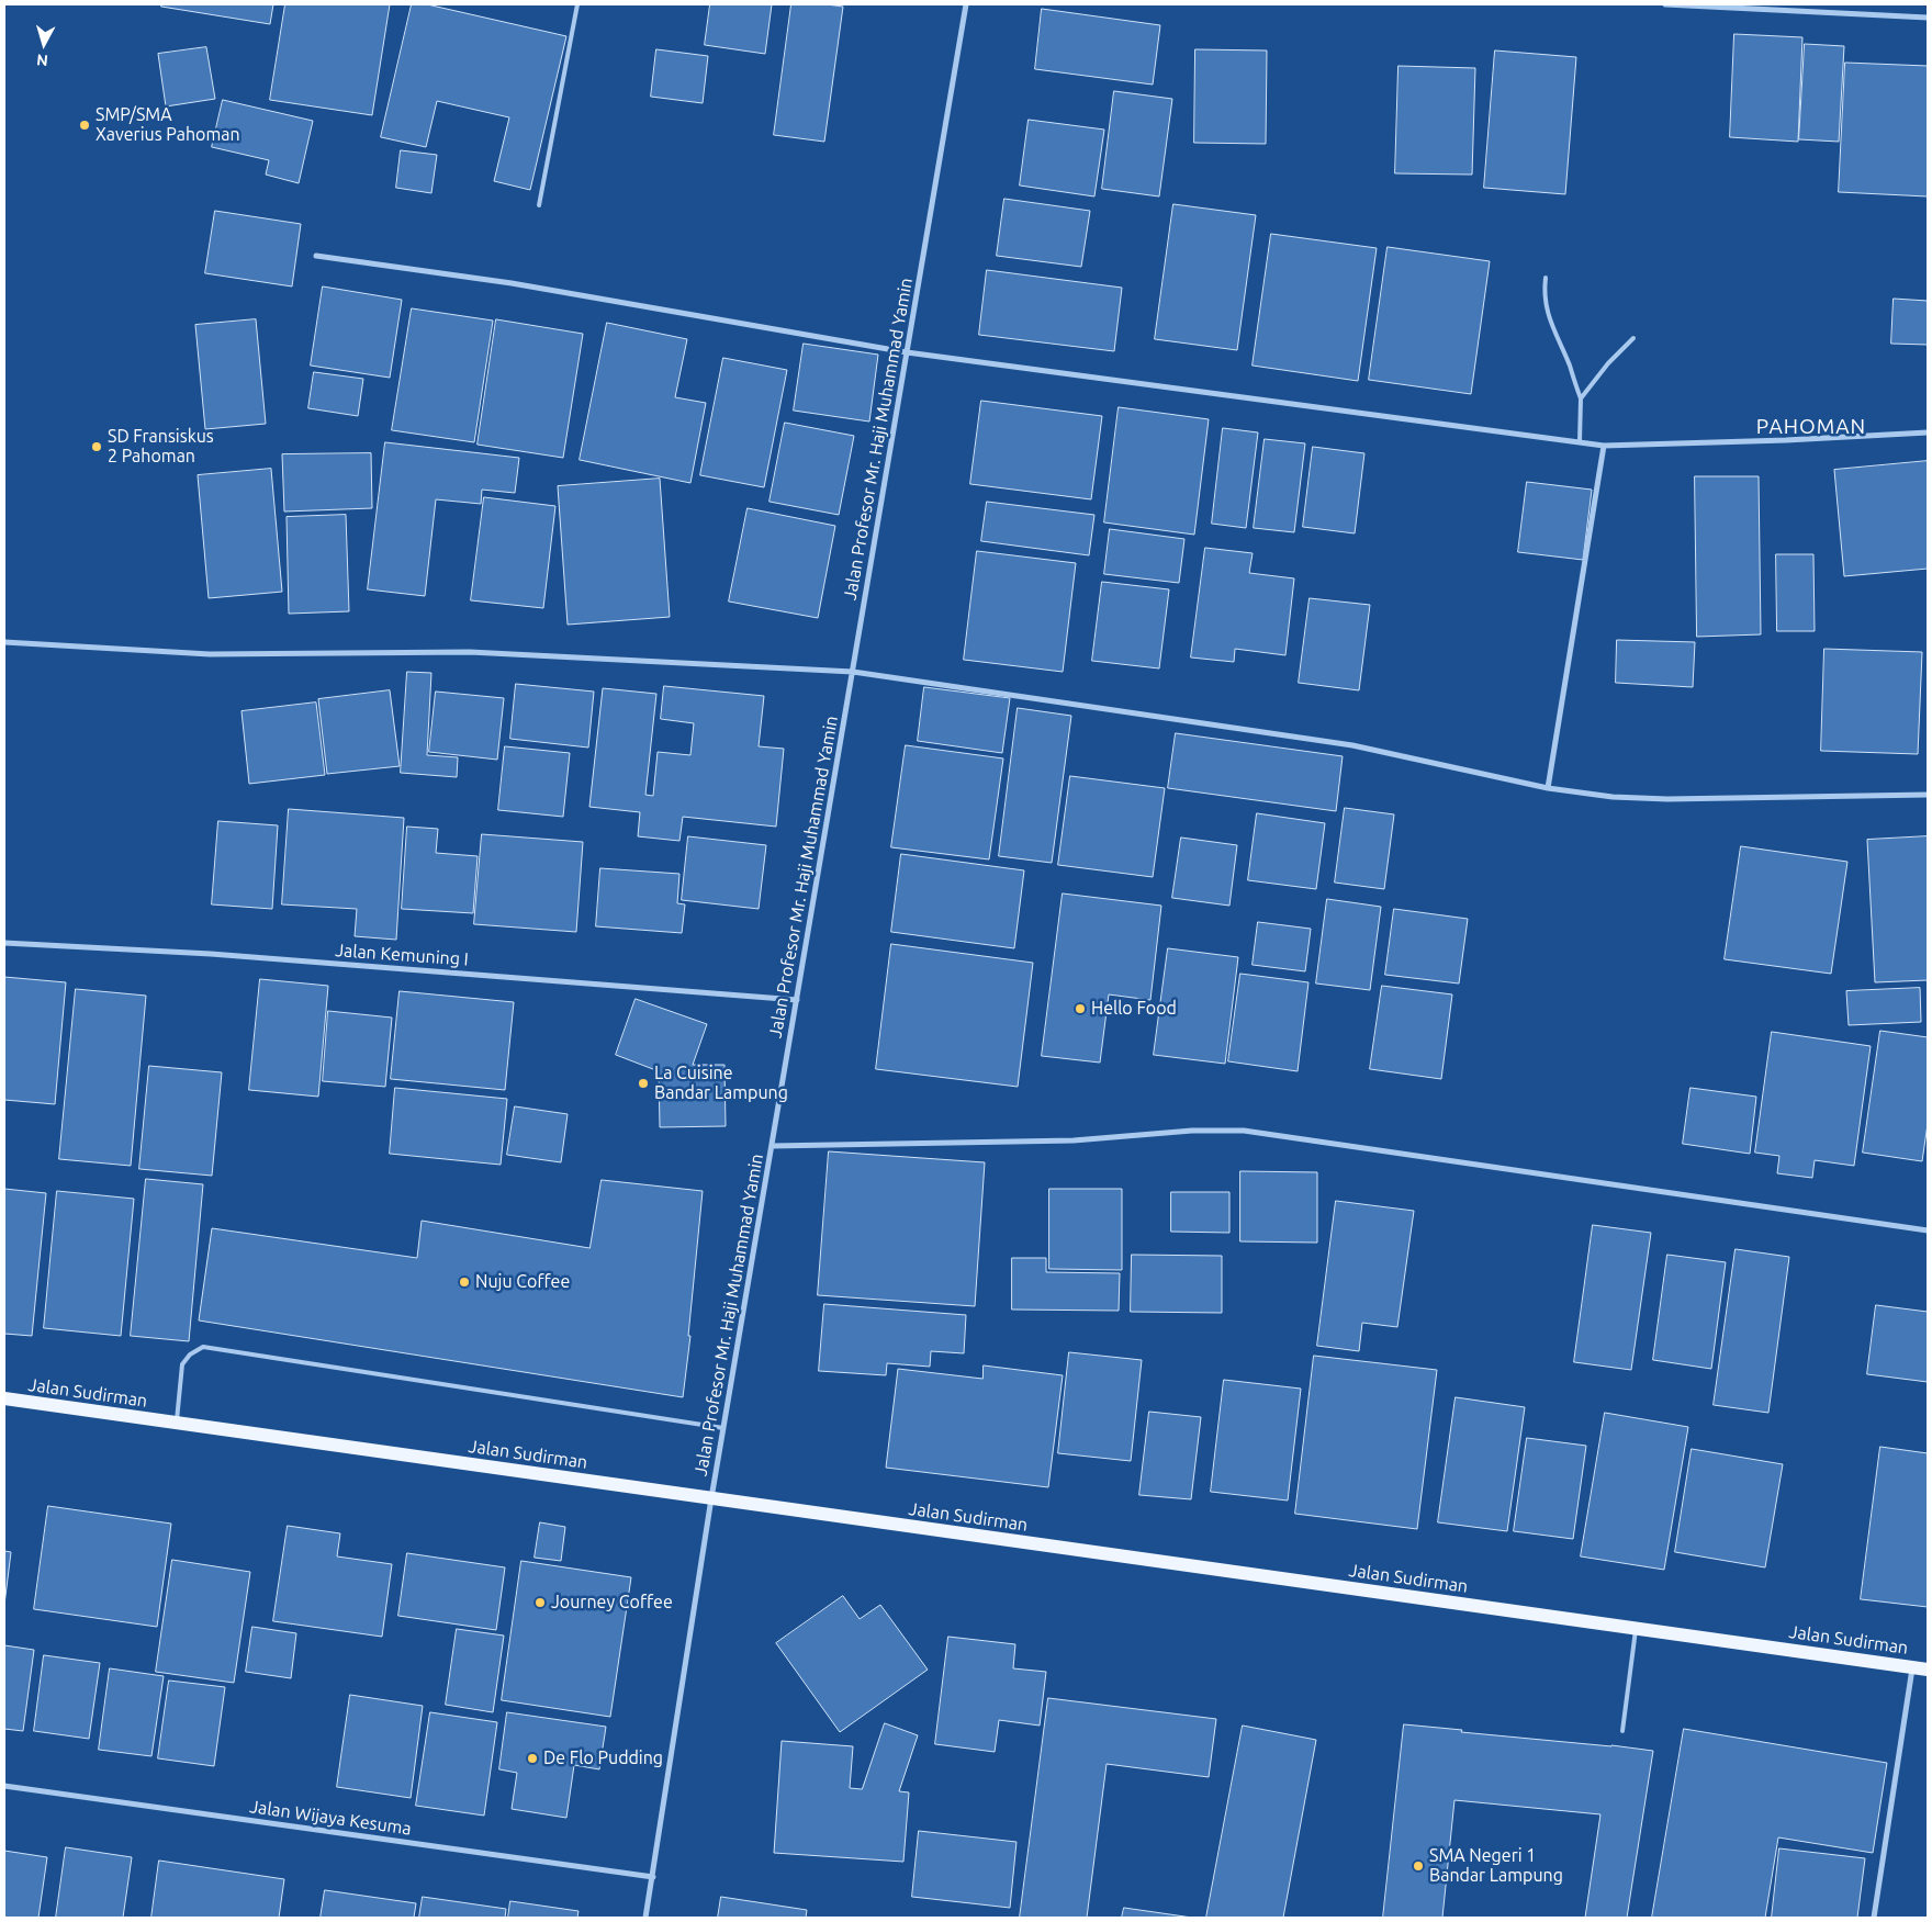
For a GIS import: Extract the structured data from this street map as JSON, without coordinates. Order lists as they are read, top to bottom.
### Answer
{
  "streets": {
    "main road": ["Jalan Sudirman"],
    "street": ["Jalan Profesor Mr. Haji Muhammad Yamin", "Jalan Kemuning I", "Jalan Wijaya Kesuma"]
  },
  "crossings": [
    ["Jalan Profesor Mr. Haji Muhammad Yamin", "Jalan Kemuning I"],
    ["Jalan Profesor Mr. Haji Muhammad Yamin", "Jalan Sudirman"],
    ["Jalan Profesor Mr. Haji Muhammad Yamin", "Jalan Wijaya Kesuma"]
  ],
  "districts": ["PAHOMAN"],
  "places": [
    "SMP/SMA Xaverius Pahoman",
    "SD Fransiskus 2 Pahoman",
    "Hello Food",
    "La Cuisine Bandar Lampung",
    "Nuju Coffee",
    "Journey Coffee",
    "De Flo Pudding",
    "SMA Negeri 1 Bandar Lampung"
  ],
  "north": "bottom"
}
